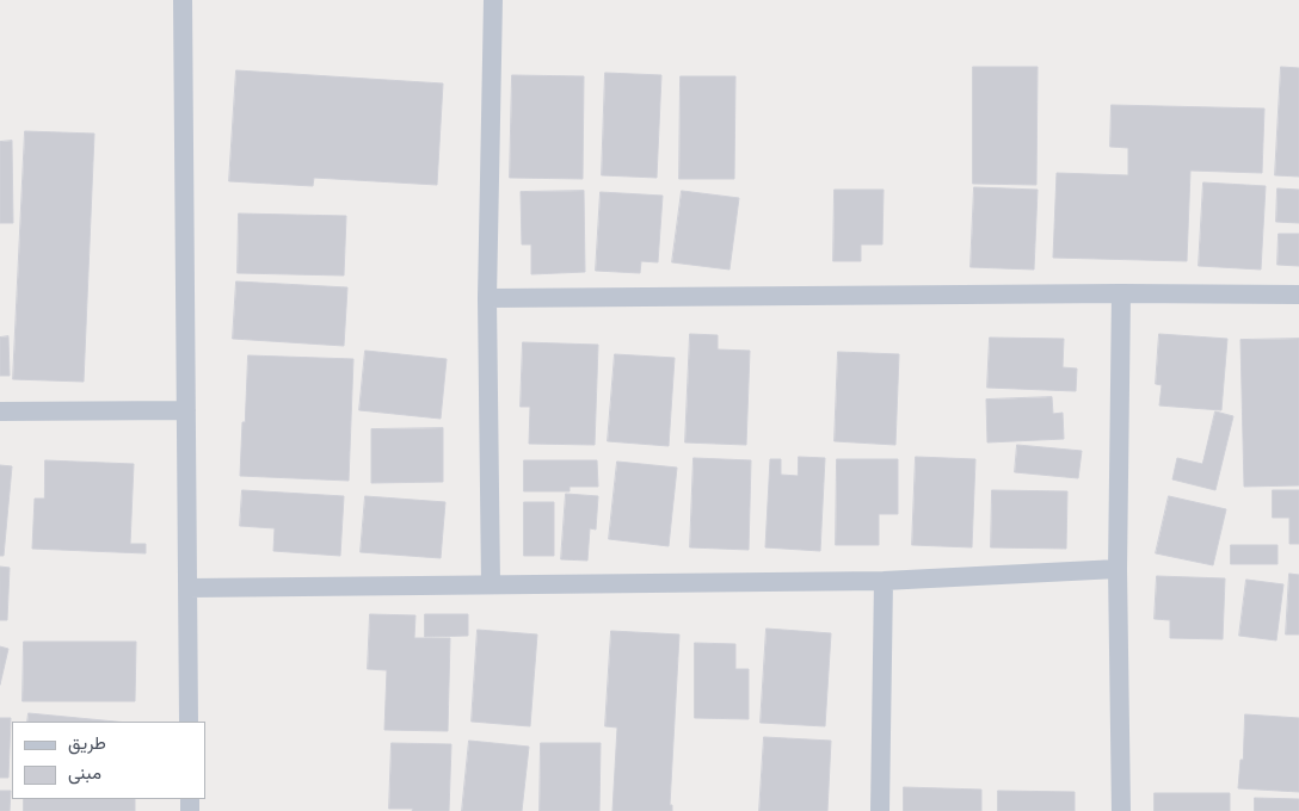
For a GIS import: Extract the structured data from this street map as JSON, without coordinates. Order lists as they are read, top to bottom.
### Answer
{
  "legend": ["طريق", "مبنى"]
}
